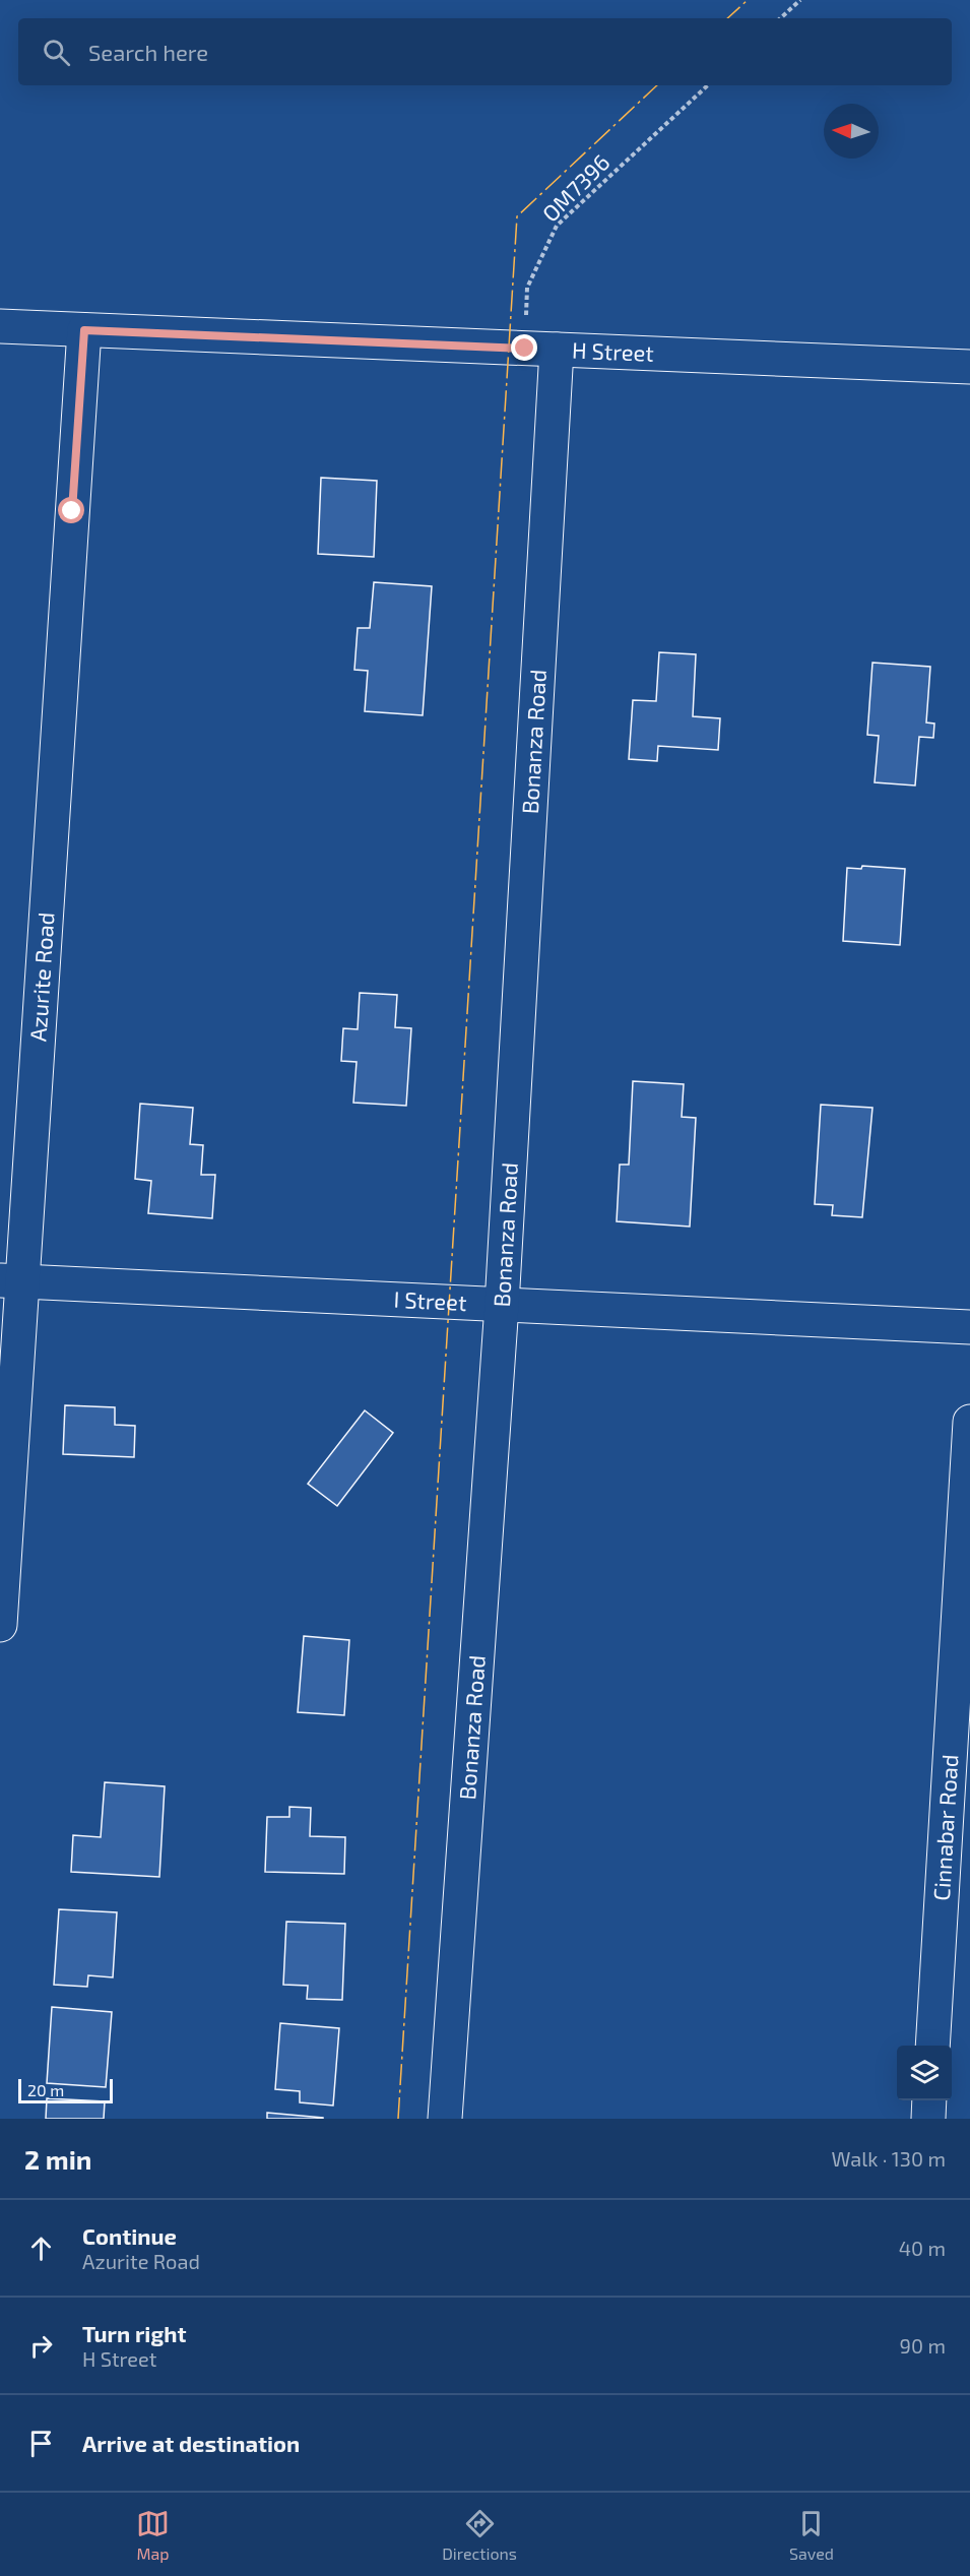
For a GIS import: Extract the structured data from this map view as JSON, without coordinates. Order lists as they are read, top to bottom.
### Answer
{
  "streets": {
    "street": [
      "H Street",
      "Bonanza Road",
      "Azurite Road",
      "I Street",
      "Cinnabar Road"
    ],
    "path": ["OM7396"]
  },
  "crossings": [
    ["OM7396", "H Street"],
    ["OM7396", "Bonanza Road"],
    ["H Street", "Bonanza Road"],
    ["H Street", "Azurite Road"],
    ["Bonanza Road", "I Street"],
    ["Azurite Road", "I Street"]
  ],
  "scale_bar": "20 m",
  "north": "left",
  "page": {
    "search": "Search here",
    "scale": "20 m",
    "heading": ["2 min", "Walk · 130 m"],
    "list": [
      ["Continue", "Azurite Road", "40 m"],
      ["Turn right", "H Street", "90 m"],
      "Arrive at destination"
    ],
    "nav": ["Map", "Directions", "Saved"]
  }
}
